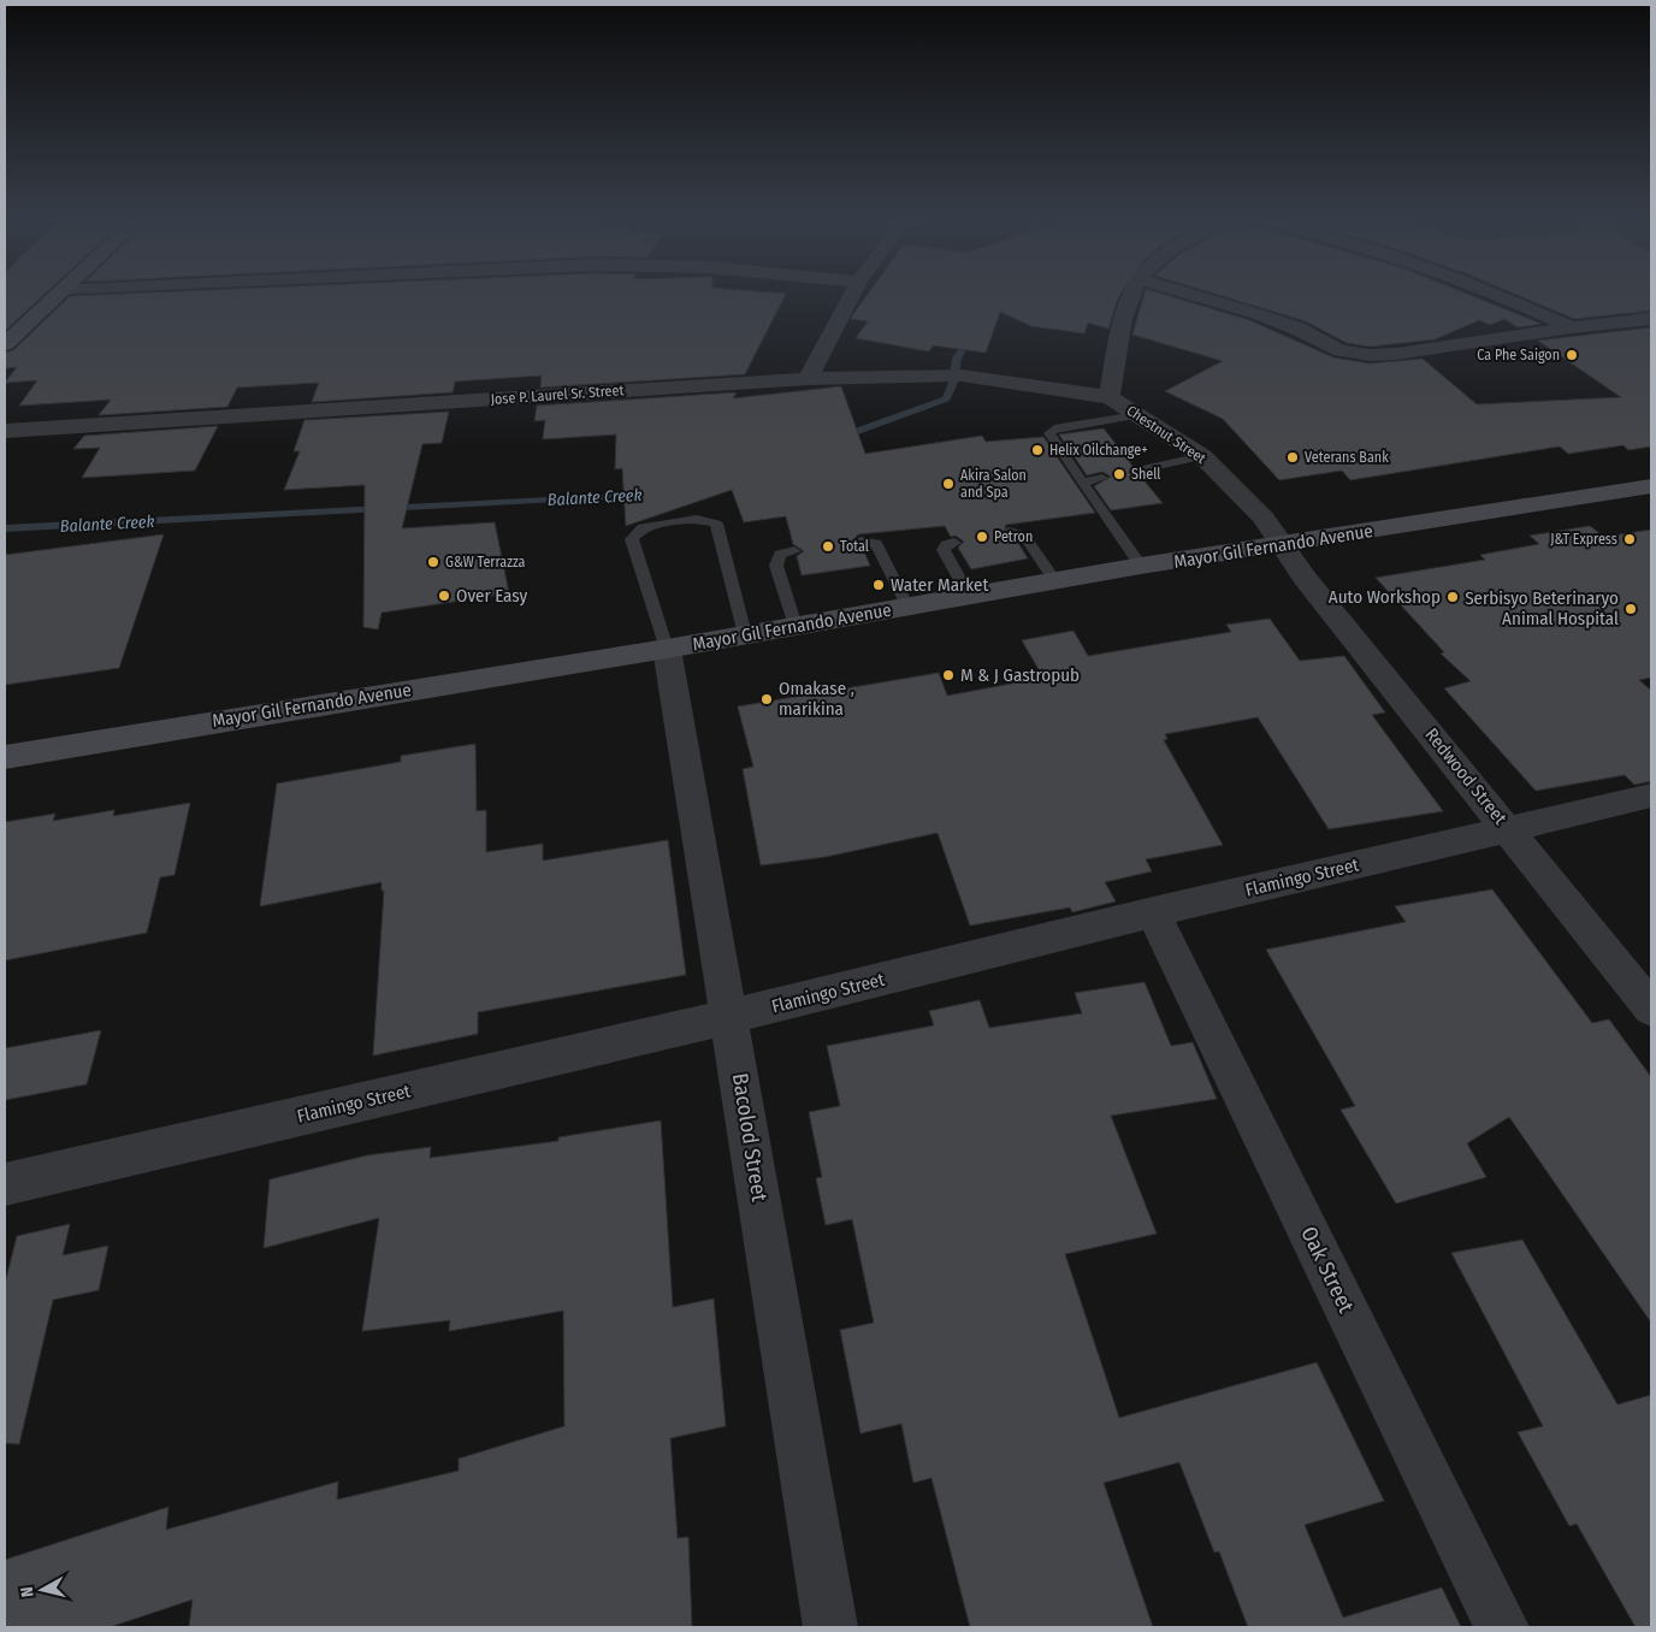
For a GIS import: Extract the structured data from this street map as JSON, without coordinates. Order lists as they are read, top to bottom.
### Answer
{
  "streets": {
    "main road": ["Mayor Gil Fernando Avenue"],
    "street": [
      "Jose P. Laurel Sr. Street",
      "Chestnut Street",
      "Redwood Street",
      "Flamingo Street",
      "Bacolod Street",
      "Oak Street"
    ]
  },
  "crossings": [
    ["Jose P. Laurel Sr. Street", "Chestnut Street"],
    ["Chestnut Street", "Mayor Gil Fernando Avenue"],
    ["Chestnut Street", "Redwood Street"],
    ["Mayor Gil Fernando Avenue", "Redwood Street"],
    ["Mayor Gil Fernando Avenue", "Bacolod Street"],
    ["Redwood Street", "Flamingo Street"],
    ["Flamingo Street", "Bacolod Street"],
    ["Flamingo Street", "Oak Street"]
  ],
  "water": ["Balante Creek"],
  "places": [
    "Ca Phe Saigon",
    "Helix Oilchange+",
    "Veterans Bank",
    "Shell",
    "Akira Salon and Spa",
    "Petron",
    "J&T Express",
    "Total",
    "G&W Terrazza",
    "Water Market",
    "Over Easy",
    "Auto Workshop",
    "Serbisyo Beterinaryo Animal Hospital",
    "M & J Gastropub",
    "Omakase , marikina"
  ],
  "north": "left"
}
